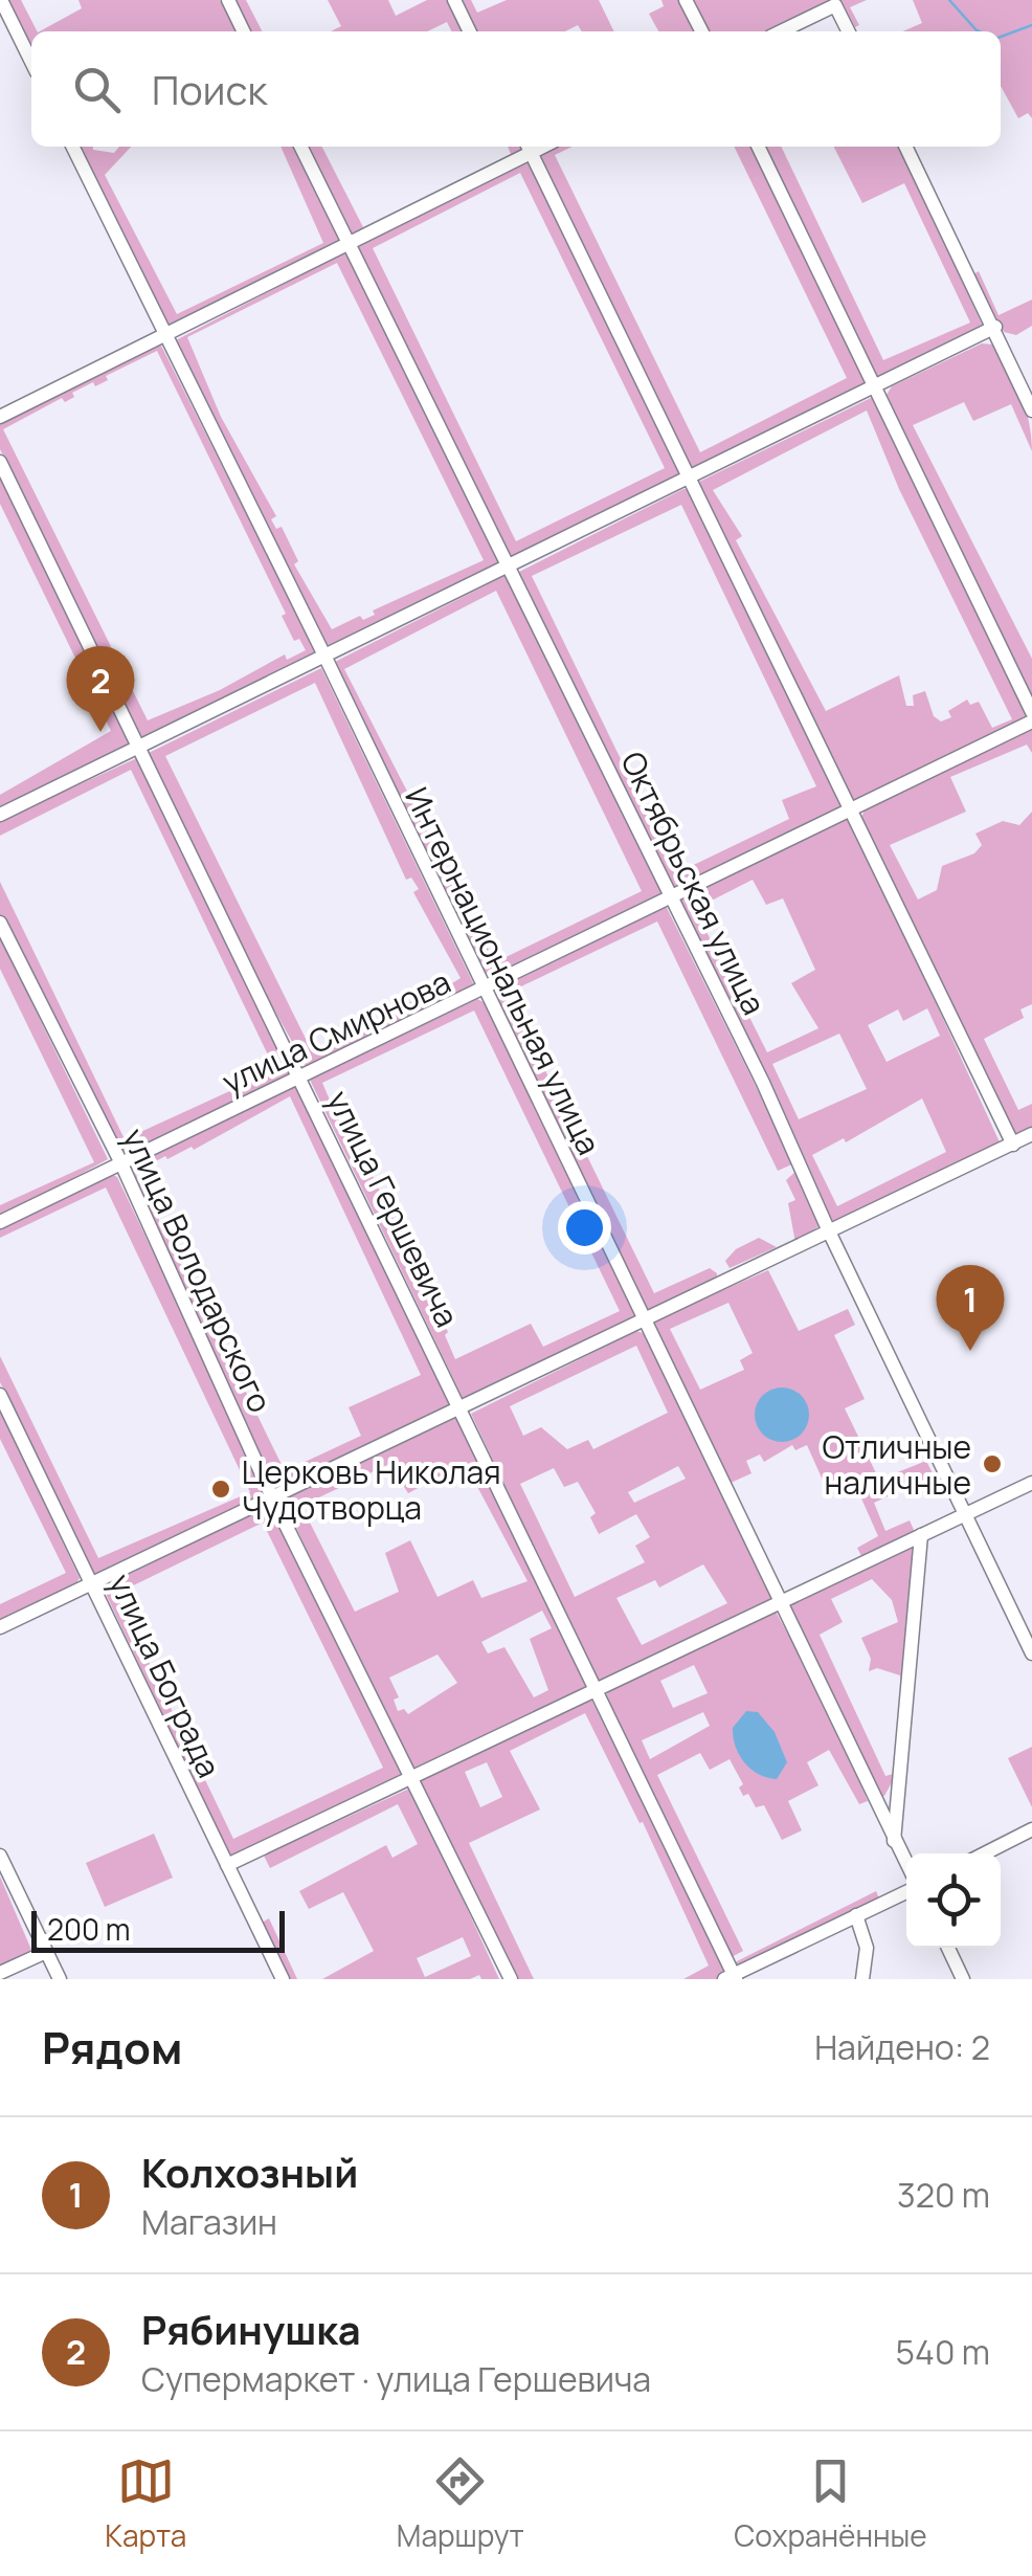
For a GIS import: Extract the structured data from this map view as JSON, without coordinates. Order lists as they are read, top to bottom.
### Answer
{
  "streets": {
    "street": [
      "Октябрьская улица",
      "Интернациональная улица",
      "улица Смирнова",
      "улица Гершевича",
      "улица Володарского",
      "улица Бограда"
    ]
  },
  "crossings": [
    ["Октябрьская улица", "улица Смирнова"],
    ["Интернациональная улица", "улица Смирнова"],
    ["улица Смирнова", "улица Гершевича"],
    ["улица Смирнова", "улица Володарского"]
  ],
  "places": ["Отличные наличные", "Церковь Николая Чудотворца"],
  "scale_bar": "200 m",
  "page": {
    "search": "Поиск",
    "pins": ["2", "1"],
    "scale": "200 m",
    "heading": ["Рядом", "Найдено: 2"],
    "list": [
      {
        "mark": "1",
        "name": "Колхозный",
        "note": "Магазин",
        "value": "320 m"
      },
      {
        "mark": "2",
        "name": "Рябинушка",
        "note": "Супермаркет · улица Гершевича",
        "value": "540 m"
      }
    ],
    "nav": ["Карта", "Маршрут", "Сохранённые"]
  }
}
